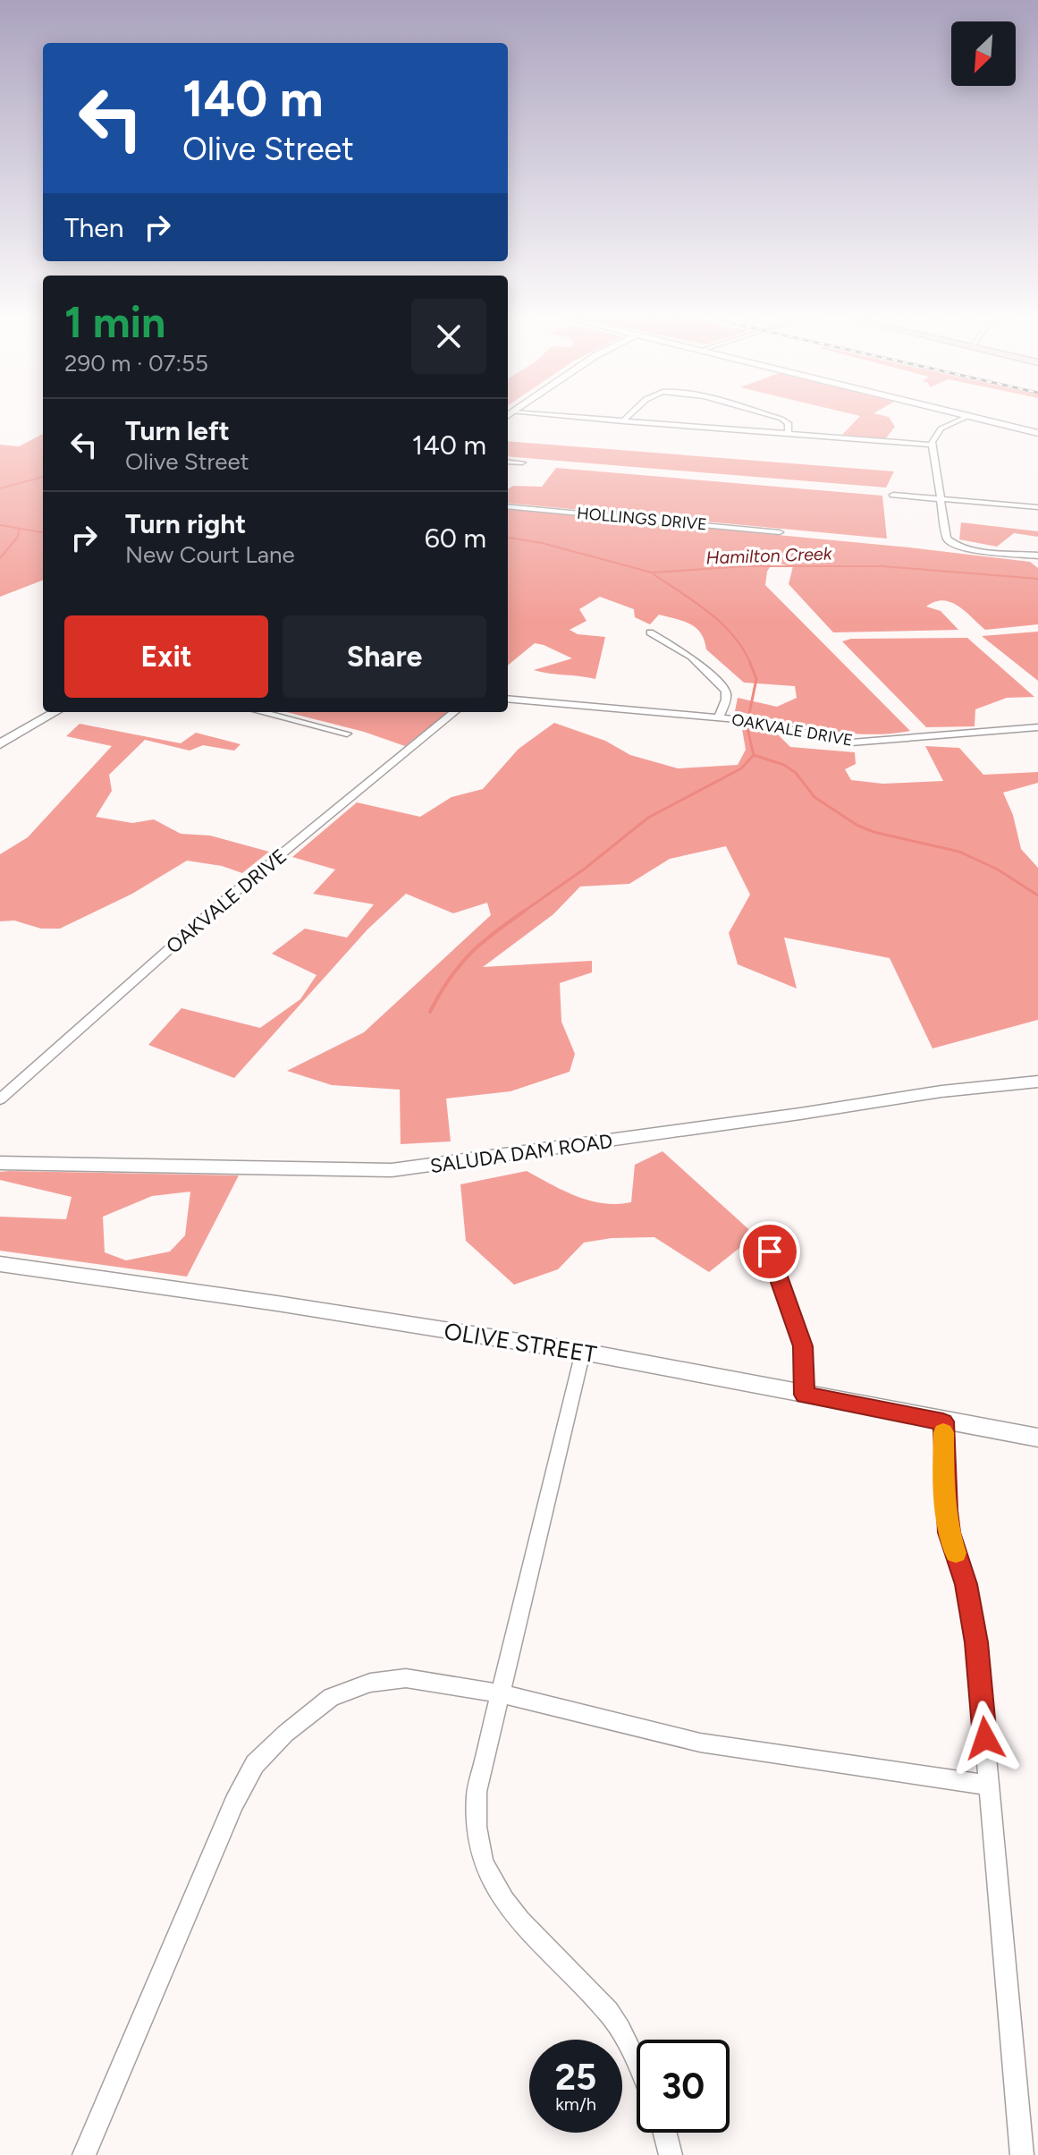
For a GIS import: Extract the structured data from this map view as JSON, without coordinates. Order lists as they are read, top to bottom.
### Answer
{
  "streets": {
    "street": [
      "HOLLINGS DRIVE",
      "OAKVALE DRIVE",
      "SALUDA DAM ROAD",
      "OLIVE STREET"
    ]
  },
  "water": ["Hamilton Creek"],
  "north": "bottom left",
  "page": {
    "turn": ["140 m", "Olive Street"],
    "then": "Then",
    "heading": ["1 min", "290 m · 07:55"],
    "list": [
      {
        "name": "Turn left",
        "note": "Olive Street",
        "value": "140 m"
      },
      {
        "name": "Turn right",
        "note": "New Court Lane",
        "value": "60 m"
      }
    ],
    "buttons": ["Exit", "Share"],
    "speed": "25 km/h",
    "limit": "30"
  }
}
